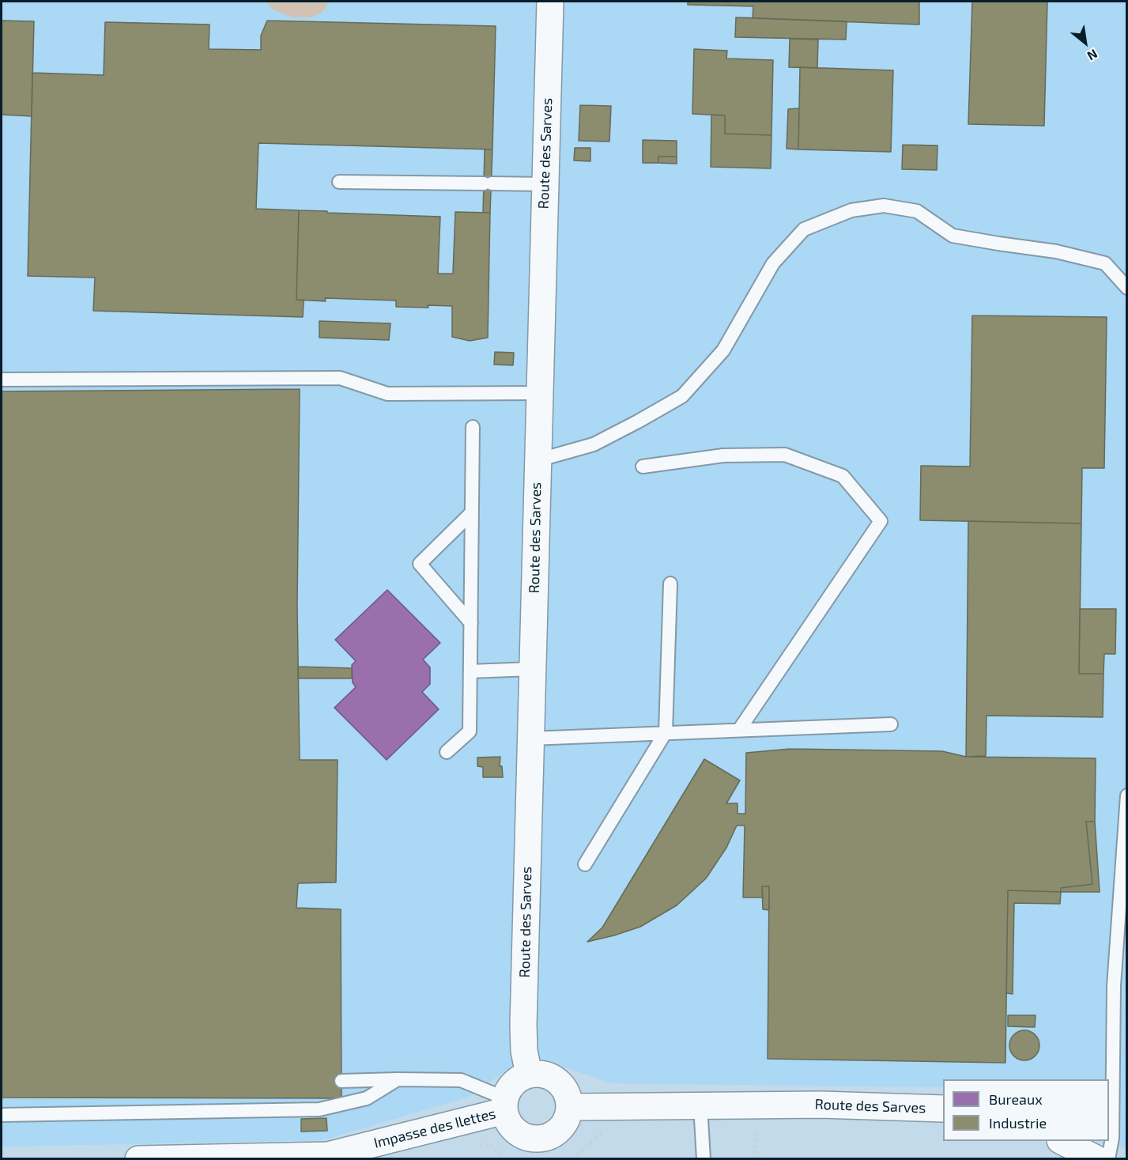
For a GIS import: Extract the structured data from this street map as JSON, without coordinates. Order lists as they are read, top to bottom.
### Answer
{
  "streets": {
    "street": ["Route des Sarves", "Impasse des Ilettes"]
  },
  "crossings": [
    ["Route des Sarves", "Impasse des Ilettes"]
  ],
  "legend": ["Bureaux", "Industrie"],
  "north": "bottom right"
}
